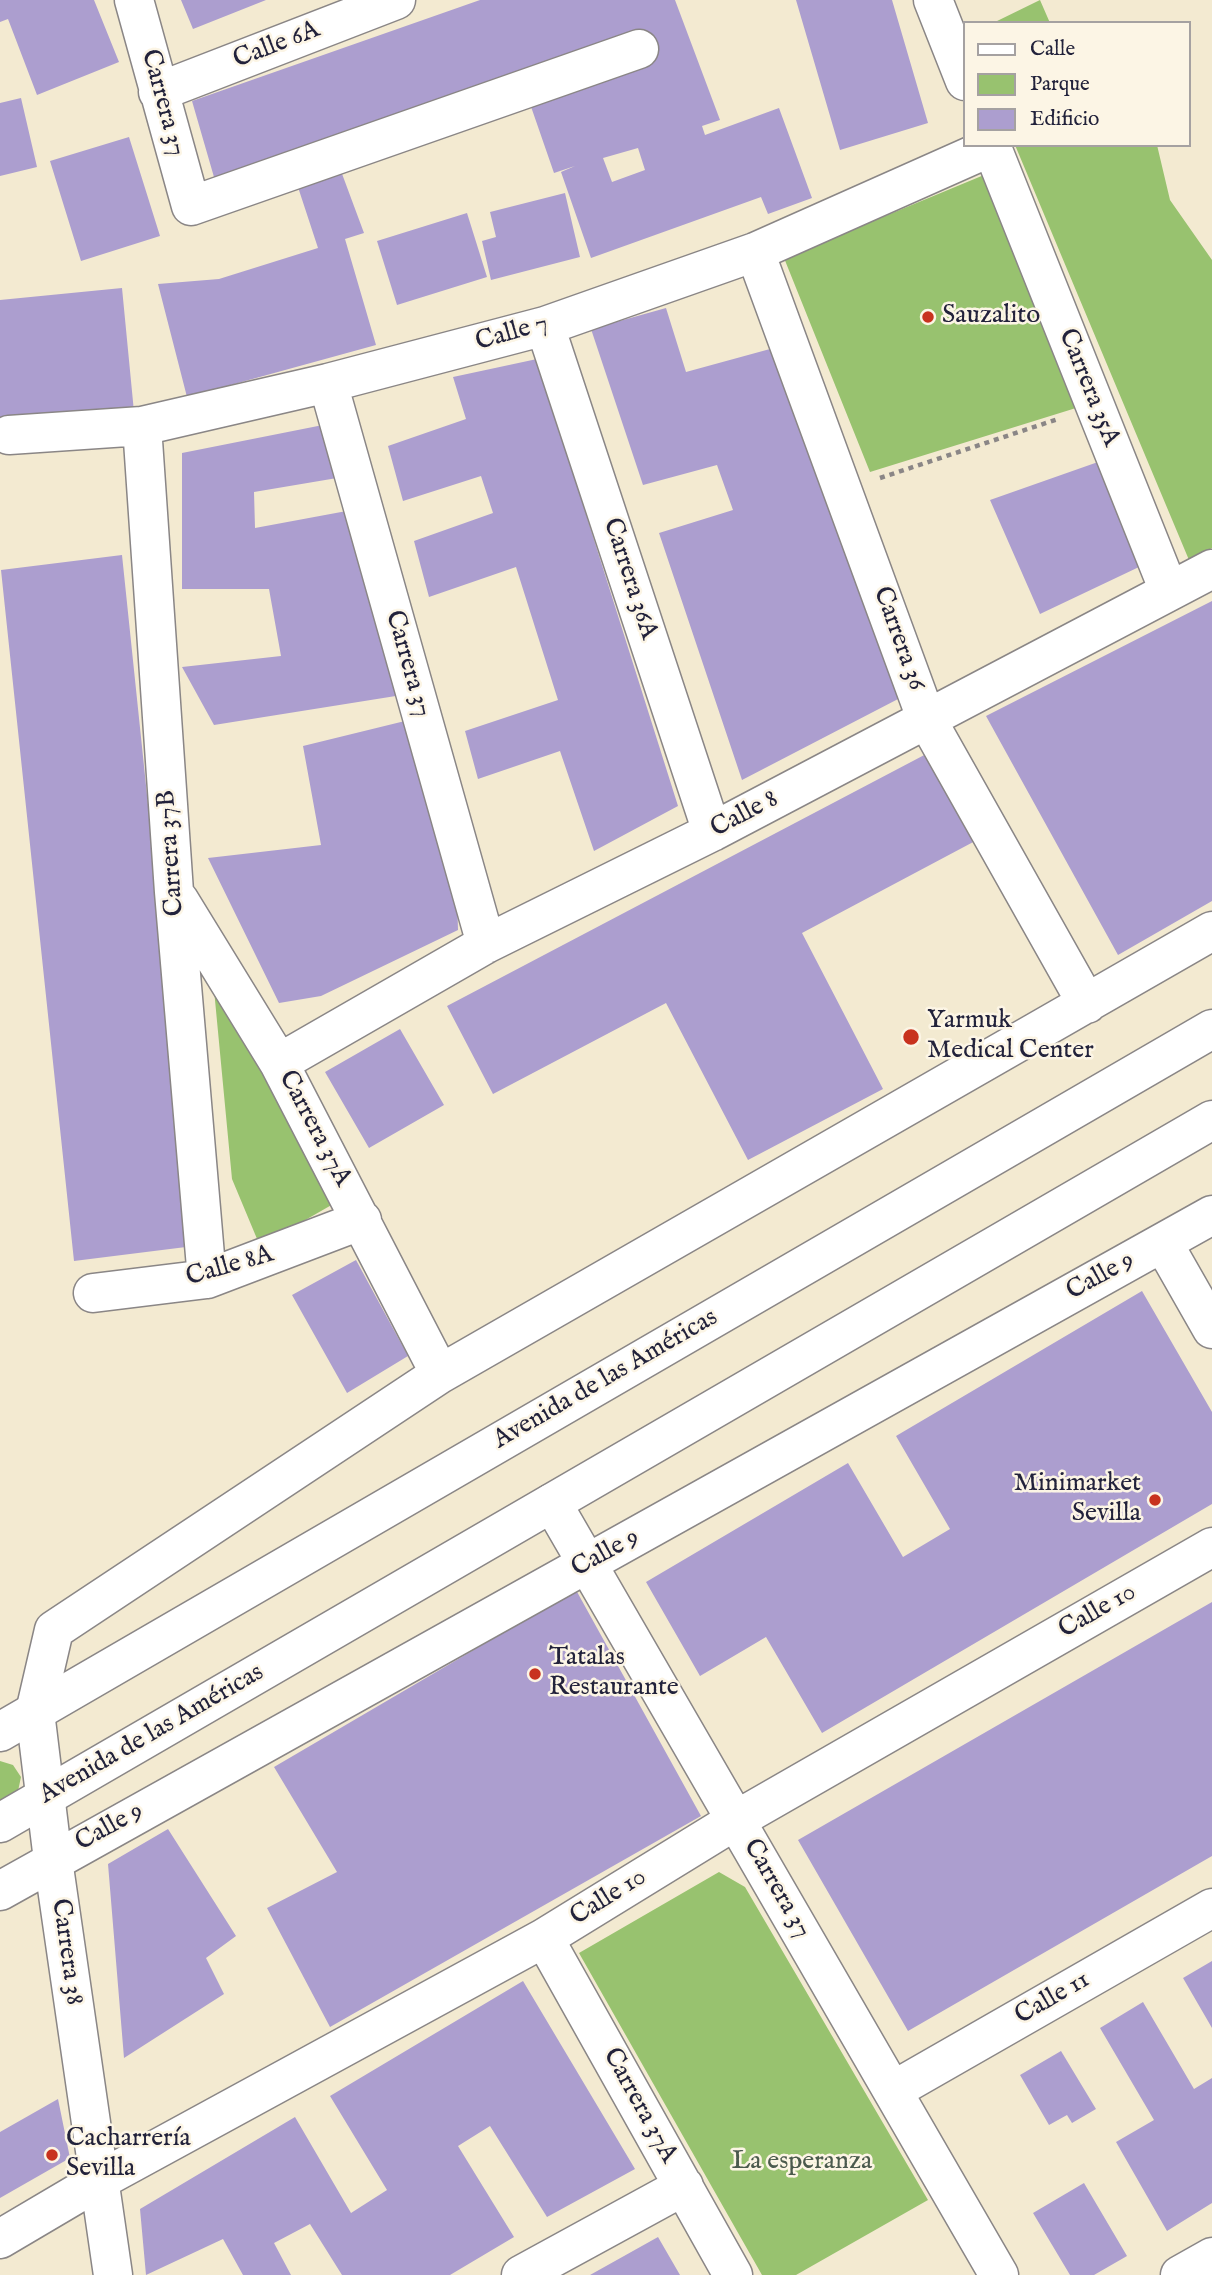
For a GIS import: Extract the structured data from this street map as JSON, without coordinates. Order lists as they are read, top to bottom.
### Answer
{
  "streets": {
    "street": [
      "Calle 6A",
      "Carrera 37",
      "Calle 7",
      "Carrera 35A",
      "Carrera 36A",
      "Carrera 36",
      "Calle 8",
      "Carrera 37B",
      "Carrera 37A",
      "Calle 8A",
      "Calle 9",
      "Avenida de las Américas",
      "Calle 10",
      "Carrera 38",
      "Calle 11"
    ]
  },
  "crossings": [
    ["Calle 6A", "Carrera 37"],
    ["Carrera 37", "Calle 7"],
    ["Carrera 37", "Calle 8"],
    ["Carrera 37", "Calle 9"],
    ["Carrera 37", "Avenida de las Américas"],
    ["Carrera 37", "Calle 10"],
    ["Carrera 37", "Calle 11"],
    ["Calle 7", "Carrera 36A"],
    ["Calle 7", "Carrera 36"],
    ["Calle 7", "Carrera 37B"],
    ["Carrera 35A", "Calle 8"],
    ["Carrera 36A", "Calle 8"],
    ["Carrera 36", "Calle 8"],
    ["Calle 8", "Carrera 37A"],
    ["Carrera 37B", "Carrera 37A"],
    ["Carrera 37B", "Calle 8A"],
    ["Carrera 37A", "Calle 8A"],
    ["Carrera 37A", "Calle 10"],
    ["Carrera 37A", "Carrera 38"],
    ["Calle 9", "Carrera 38"],
    ["Avenida de las Américas", "Carrera 38"],
    ["Calle 10", "Carrera 38"]
  ],
  "parks": ["La esperanza"],
  "places": [
    "Sauzalito",
    "Yarmuk Medical Center",
    "Minimarket Sevilla",
    "Tatalas Restaurante",
    "Cacharrería Sevilla"
  ],
  "legend": ["Calle", "Parque", "Edificio"]
}
